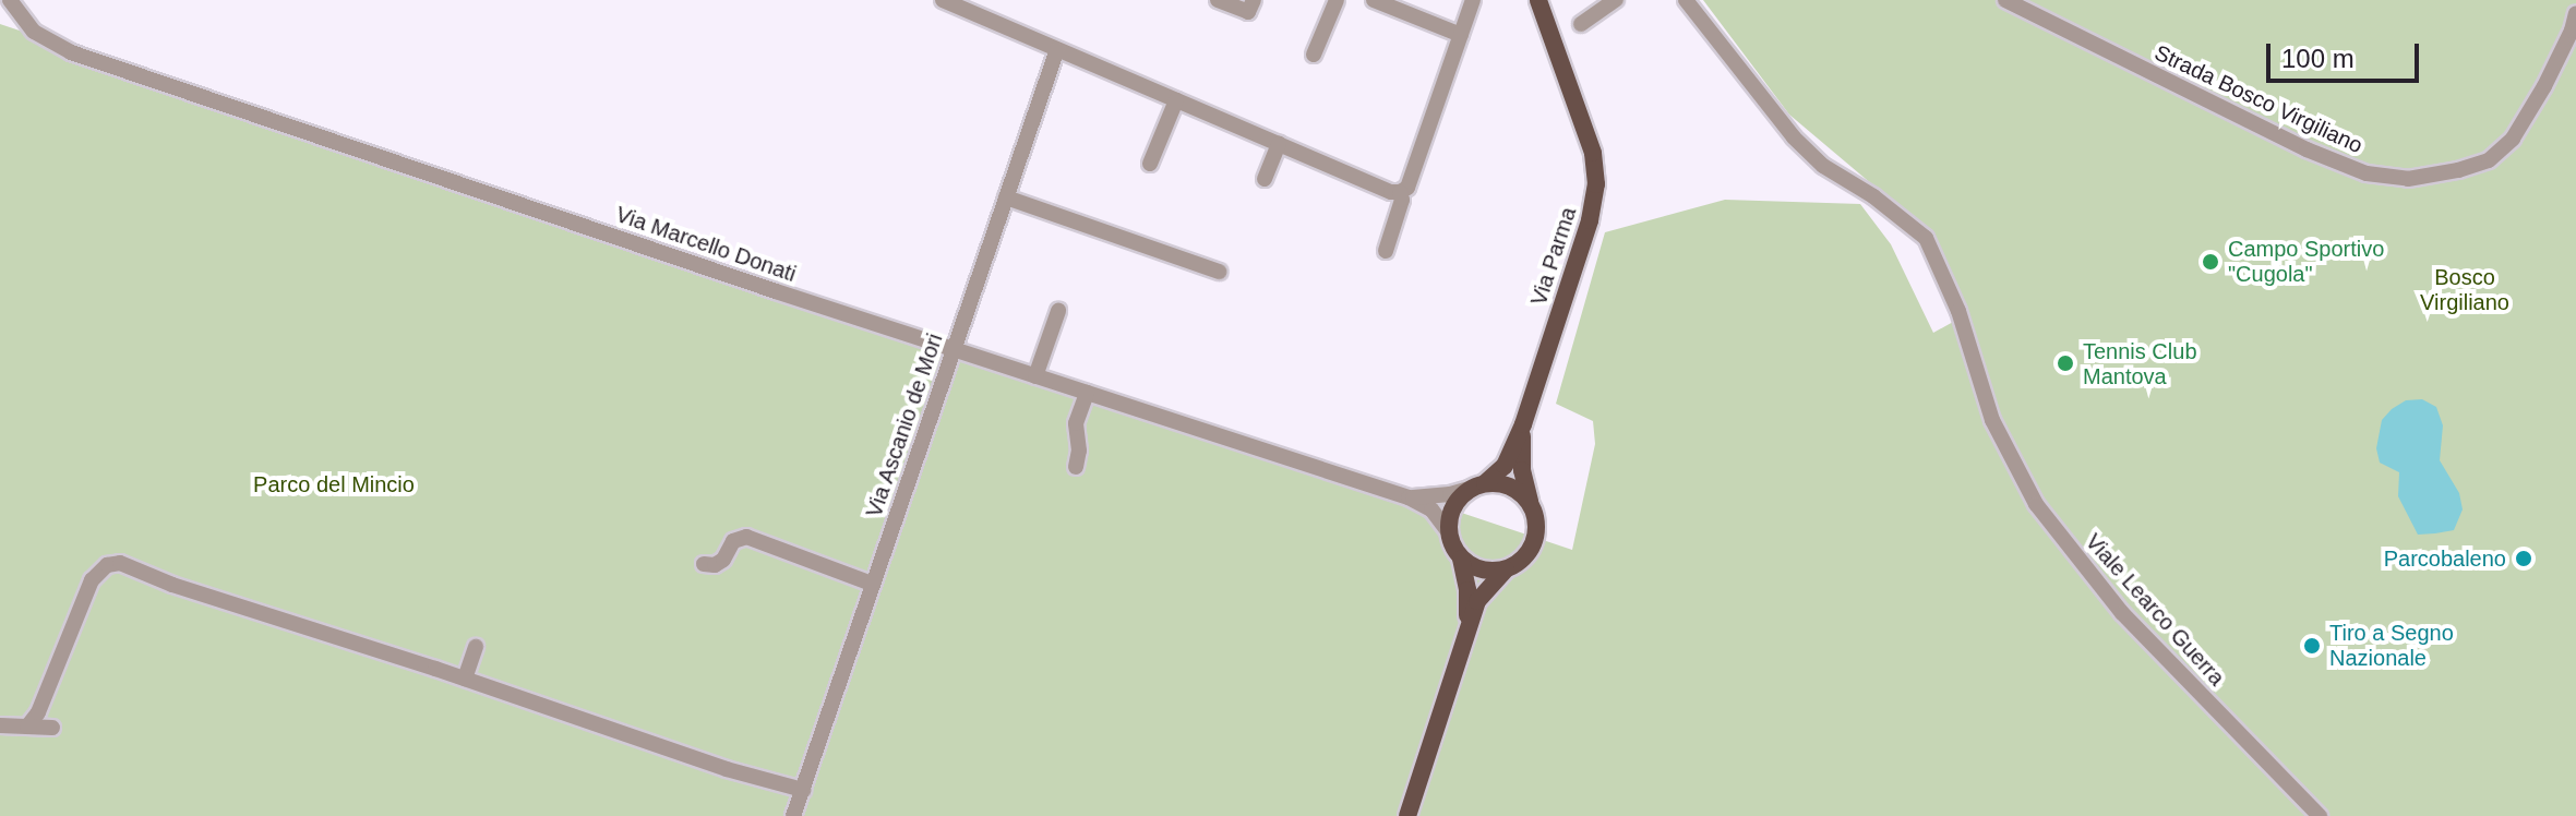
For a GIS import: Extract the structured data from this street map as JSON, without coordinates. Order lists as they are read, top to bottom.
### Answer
{
  "streets": {
    "main road": ["Via Parma"],
    "street": [
      "Strada Bosco Virgiliano",
      "Via Marcello Donati",
      "Via Ascanio de Mori",
      "Viale Learco Guerra"
    ]
  },
  "crossings": [
    ["Via Marcello Donati", "Via Parma"],
    ["Via Marcello Donati", "Via Ascanio de Mori"]
  ],
  "parks": ["Bosco Virgiliano", "Parco del Mincio"],
  "places": [
    "Campo Sportivo \"Cugola\"",
    "Tennis Club Mantova",
    "Parcobaleno",
    "Tiro a Segno Nazionale"
  ],
  "scale_bar": "100 m"
}
